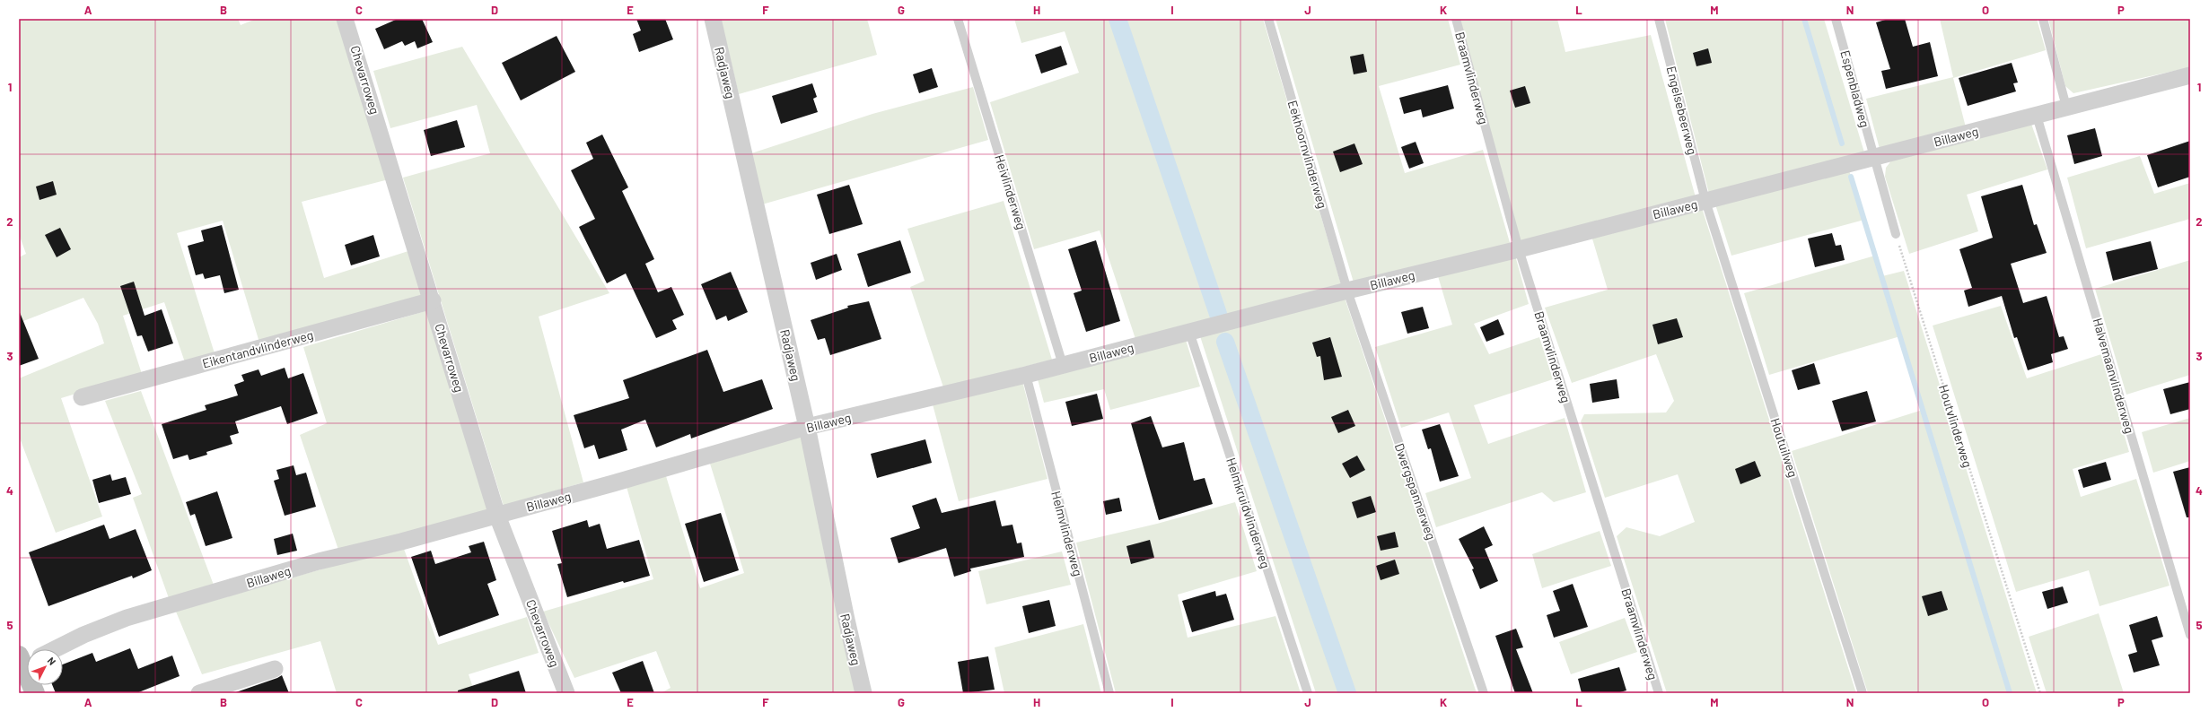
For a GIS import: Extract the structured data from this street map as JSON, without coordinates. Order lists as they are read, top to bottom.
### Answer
{
  "streets": {
    "street": [
      "Radjaweg",
      "Chevarroweg",
      "Billaweg",
      "Eikentandvlinderweg"
    ],
    "lane": [
      "Braamvlinderweg",
      "Espenbladweg",
      "Engelsebeerweg",
      "Eekhoornvlinderweg",
      "Heivlinderweg",
      "Halvemaanvlinderweg",
      "Houtuilweg",
      "Dwergspannerweg",
      "Helmkruidvlinderweg",
      "Helmvlinderweg"
    ],
    "path": ["Houtvlinderweg"]
  },
  "crossings": [
    ["Radjaweg", "Billaweg"],
    ["Braamvlinderweg", "Billaweg"],
    ["Chevarroweg", "Billaweg"],
    ["Chevarroweg", "Eikentandvlinderweg"],
    ["Espenbladweg", "Billaweg"],
    ["Engelsebeerweg", "Billaweg"],
    ["Engelsebeerweg", "Houtuilweg"],
    ["Billaweg", "Eekhoornvlinderweg"],
    ["Billaweg", "Heivlinderweg"],
    ["Billaweg", "Halvemaanvlinderweg"],
    ["Billaweg", "Houtuilweg"],
    ["Billaweg", "Dwergspannerweg"],
    ["Billaweg", "Helmkruidvlinderweg"],
    ["Billaweg", "Helmvlinderweg"],
    ["Eekhoornvlinderweg", "Dwergspannerweg"]
  ],
  "north": "top right",
  "grid": {
    "columns": [
      "A",
      "B",
      "C",
      "D",
      "E",
      "F",
      "G",
      "H",
      "I",
      "J",
      "K",
      "L",
      "M",
      "N",
      "O",
      "P"
    ],
    "rows": [
      "1",
      "2",
      "3",
      "4",
      "5"
    ]
  }
}
